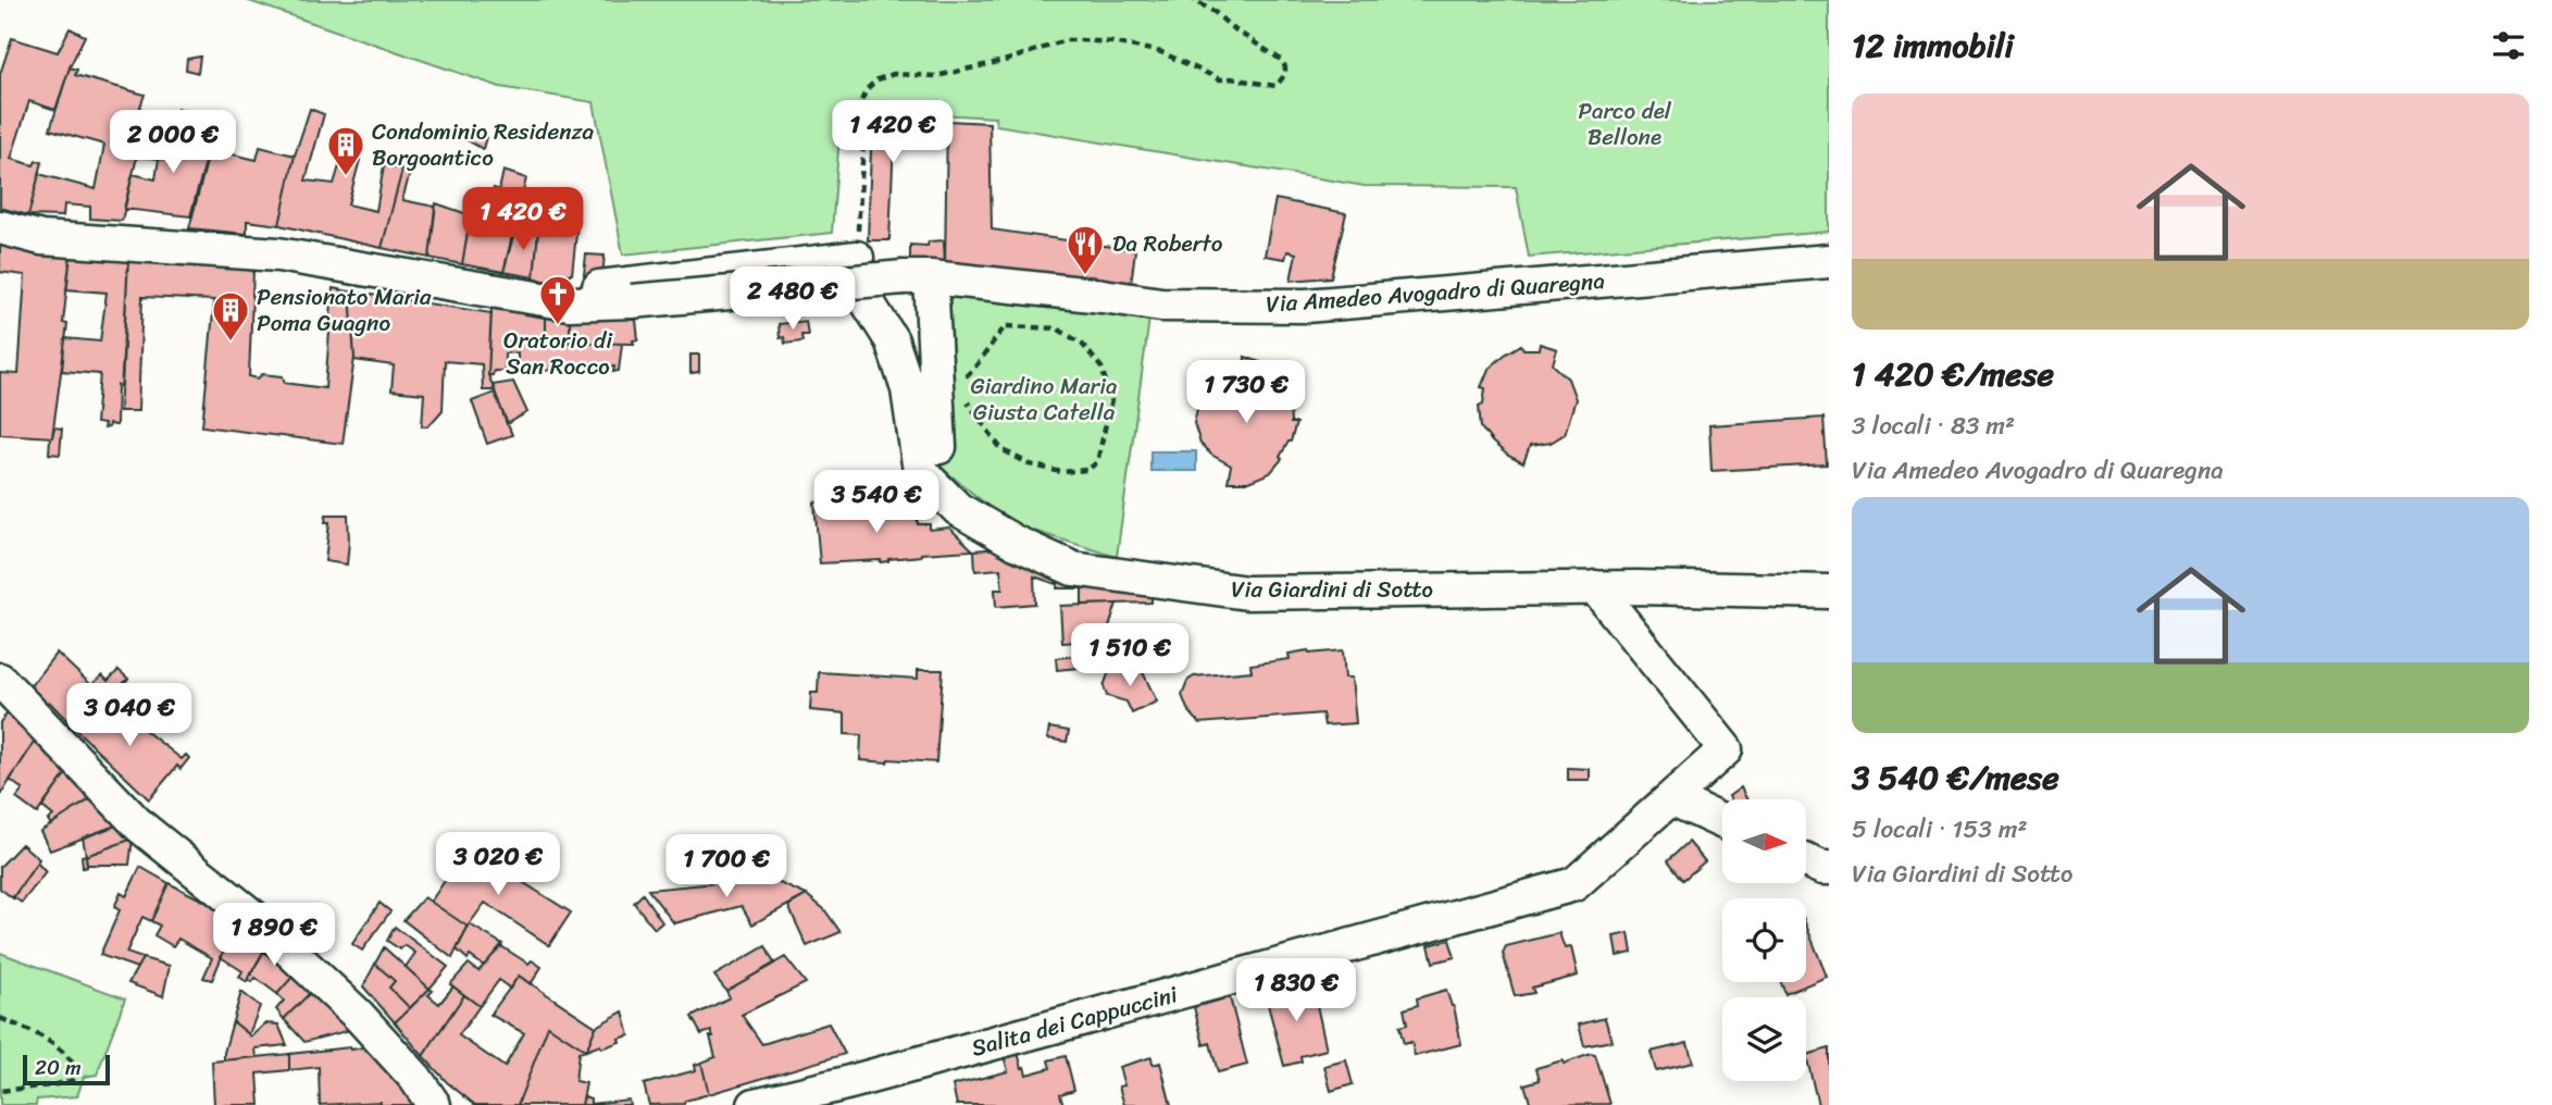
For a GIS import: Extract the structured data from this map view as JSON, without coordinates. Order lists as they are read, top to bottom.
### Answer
{
  "streets": {
    "street": ["Via Amedeo Avogadro di Quaregna", "Via Giardini di Sotto", "Salita dei Cappuccini"]
  },
  "crossings": [
    ["Via Giardini di Sotto", "Salita dei Cappuccini"]
  ],
  "parks": ["Parco del Bellone", "Giardino Maria Giusta Catella"],
  "places": {
    "building": ["Condominio Residenza Borgoantico", "Pensionato Maria Poma Guagno"],
    "restaurant": ["Da Roberto"],
    "church": ["Oratorio di San Rocco"]
  },
  "scale_bar": "20 m",
  "north": "right",
  "page": {
    "heading": "12 immobili",
    "list": [
      {
        "name": "1 420 €/mese",
        "note": "3 locali · 83 m² · Via Amedeo Avogadro di Quaregna"
      },
      {
        "name": "3 540 €/mese",
        "note": "5 locali · 153 m² · Via Giardini di Sotto"
      }
    ],
    "price": [
      "1 420 €",
      "2 000 €",
      "1 420 €",
      "2 480 €",
      "1 730 €",
      "3 540 €",
      "1 510 €",
      "3 040 €",
      "3 020 €",
      "1 700 €",
      "1 890 €",
      "1 830 €"
    ],
    "scale": "20 m"
  }
}
